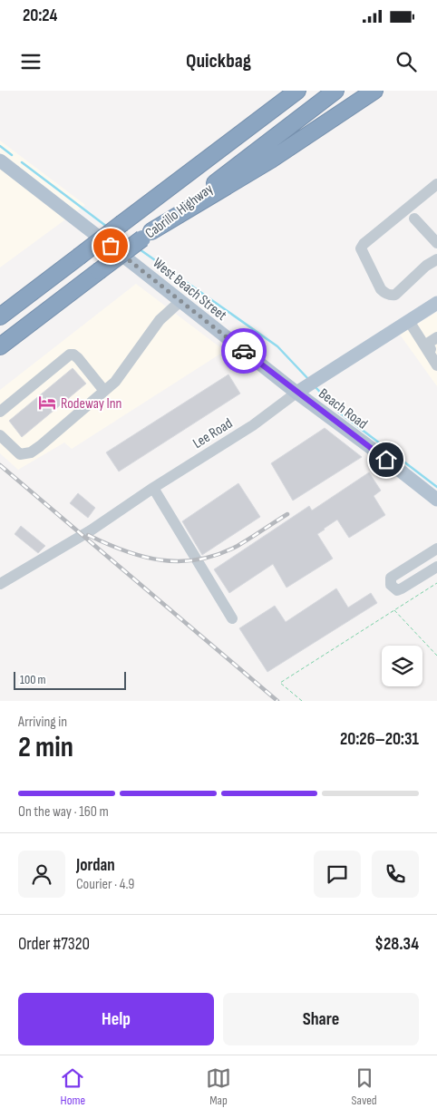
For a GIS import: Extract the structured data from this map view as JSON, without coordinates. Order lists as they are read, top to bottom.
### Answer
{
  "streets": {
    "highway": ["Cabrillo Highway"],
    "main road": ["West Beach Street", "Beach Road", "Lee Road"]
  },
  "crossings": [
    ["West Beach Street", "Beach Road"],
    ["West Beach Street", "Lee Road"],
    ["Beach Road", "Lee Road"]
  ],
  "places": {
    "hotel": ["Rodeway Inn"]
  },
  "scale_bar": "100 m",
  "page": {
    "status": "20:24",
    "header": "Quickbag",
    "scale": "100 m",
    "heading": ["2 min", "Arriving in", "20:26–20:31"],
    "panel": [
      "Jordan",
      "Courier · 4.9",
      "Order #7320",
      "$28.34"
    ],
    "bar": "On the way · 160 m",
    "buttons": ["Help", "Share"],
    "tabs": ["Home", "Map", "Saved"]
  }
}
